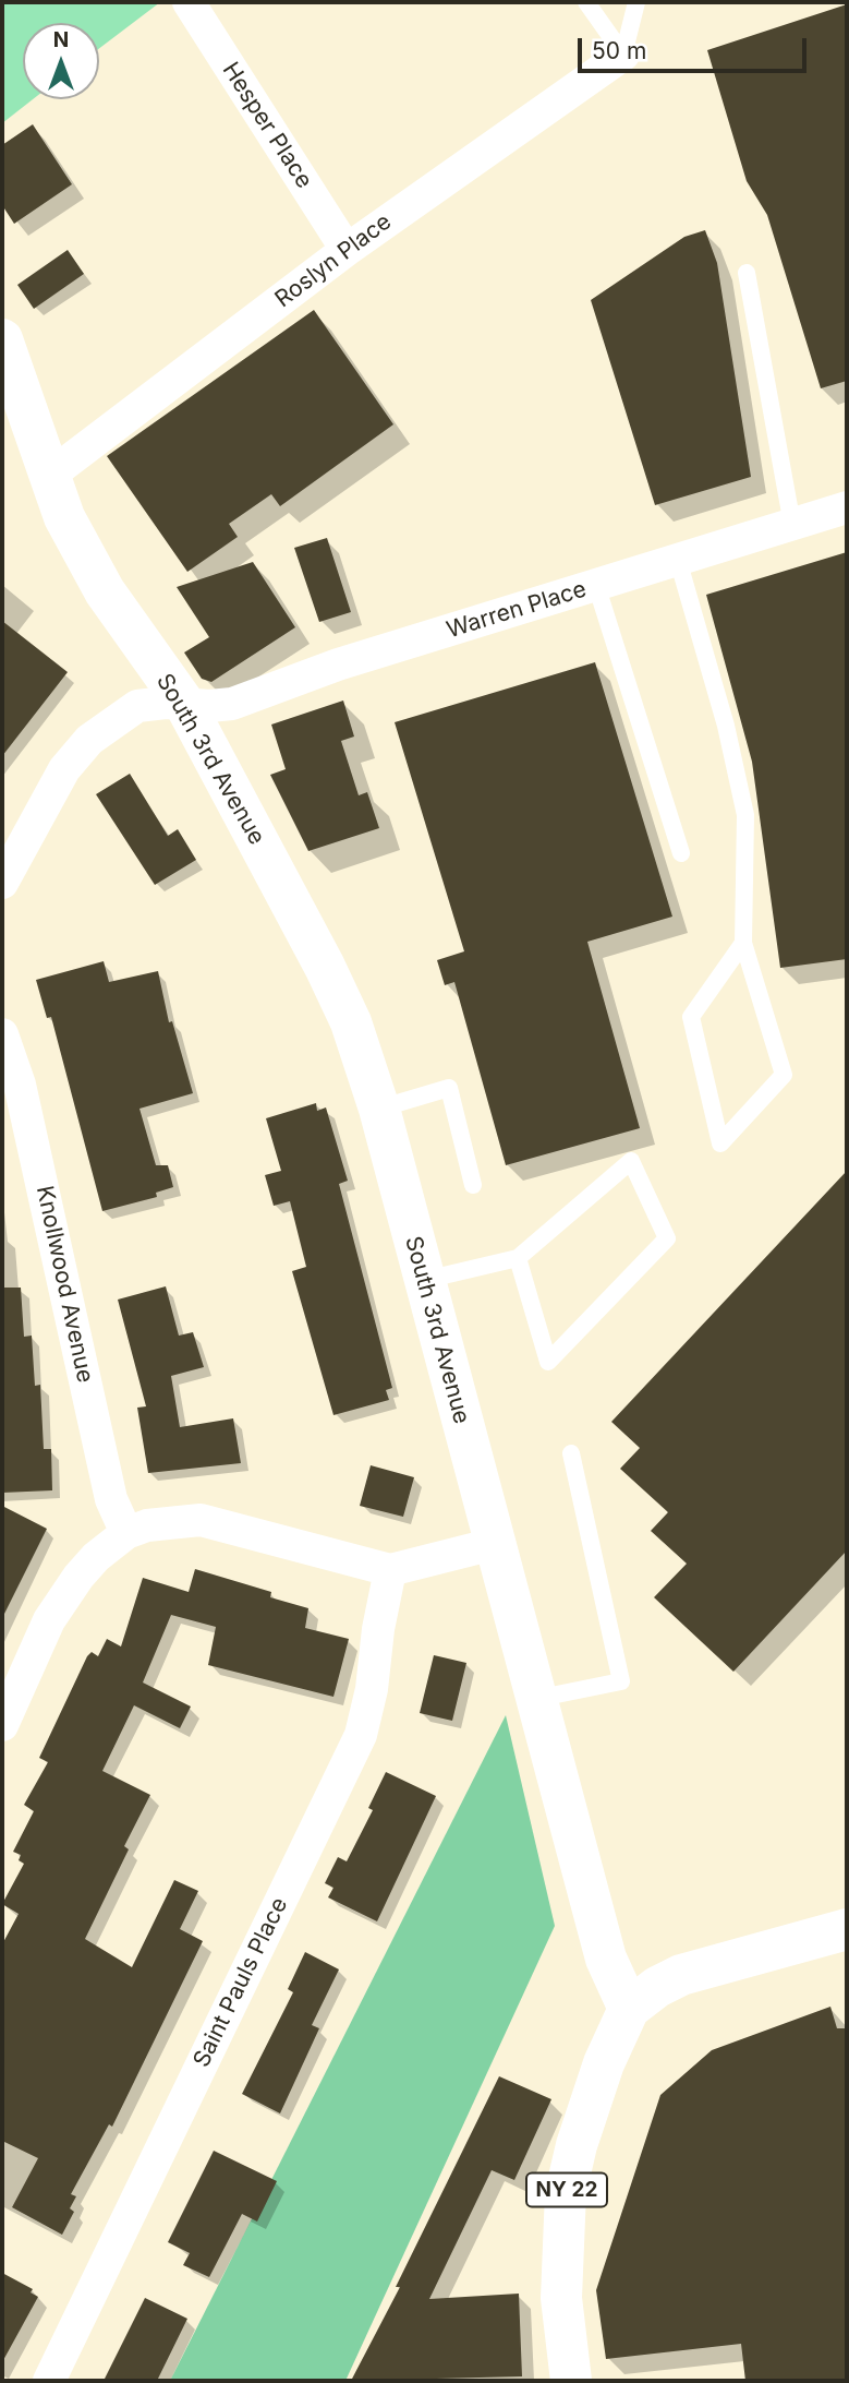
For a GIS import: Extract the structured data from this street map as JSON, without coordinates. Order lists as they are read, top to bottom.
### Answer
{
  "streets": {
    "street": [
      "Hesper Place",
      "Roslyn Place",
      "Warren Place",
      "South 3rd Avenue",
      "Knollwood Avenue",
      "Saint Pauls Place",
      "NY 22"
    ]
  },
  "crossings": [
    ["Hesper Place", "Roslyn Place"],
    ["Roslyn Place", "South 3rd Avenue"],
    ["Warren Place", "South 3rd Avenue"],
    ["South 3rd Avenue", "NY 22"]
  ],
  "scale_bar": "50 m",
  "north": "top"
}
